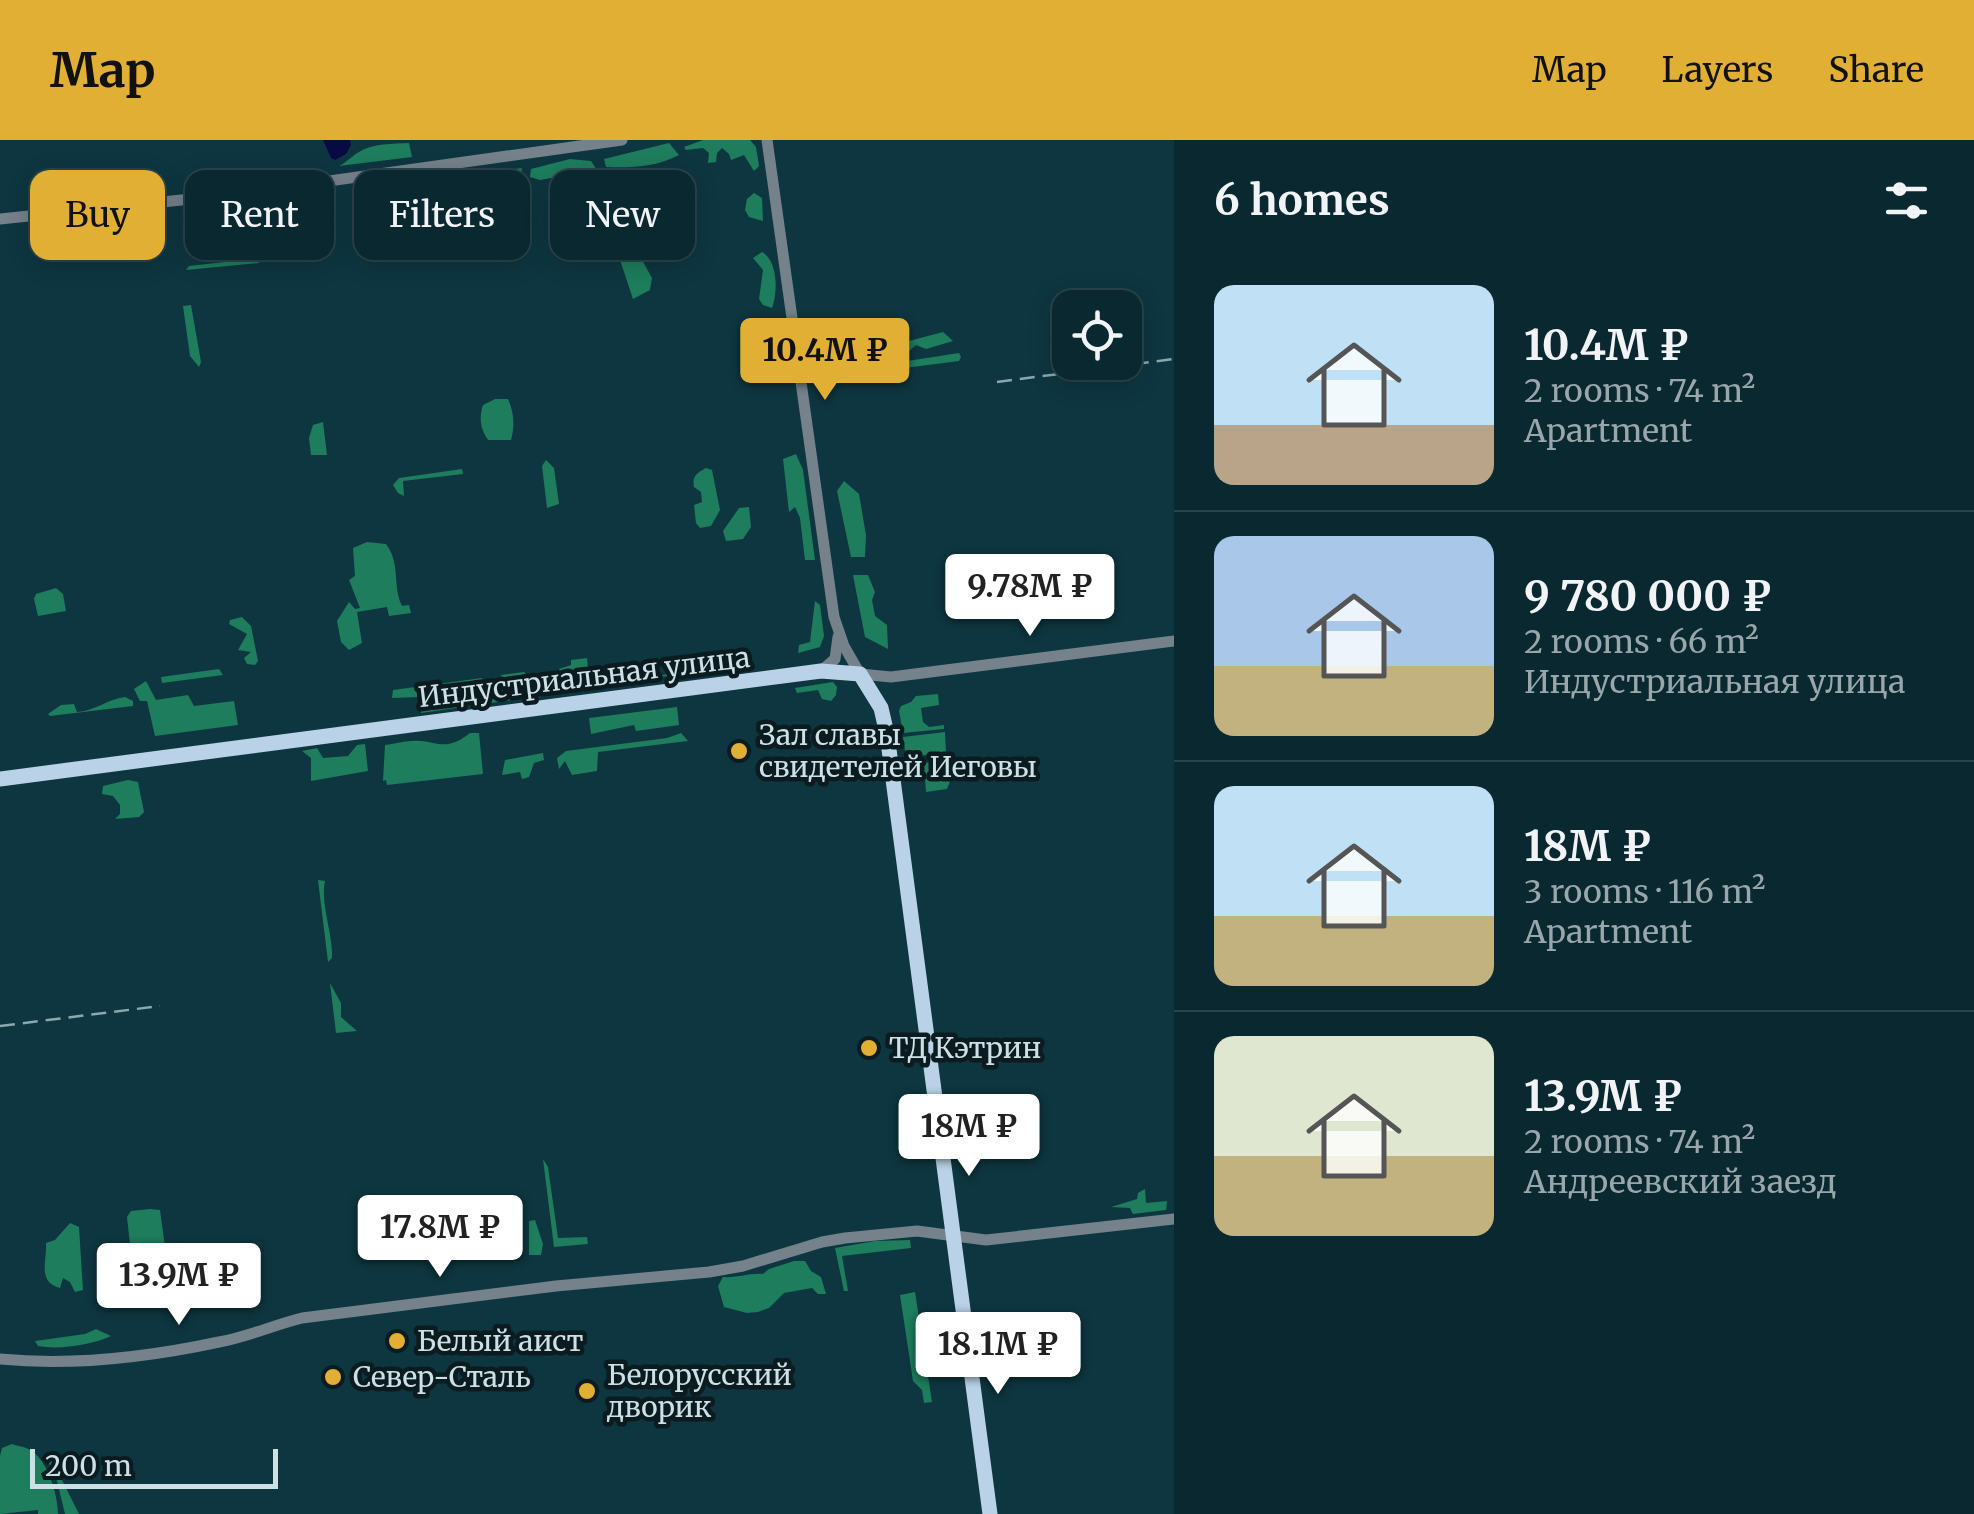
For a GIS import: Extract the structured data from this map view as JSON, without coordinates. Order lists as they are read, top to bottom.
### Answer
{
  "streets": {
    "main road": ["Индустриальная улица"]
  },
  "places": [
    "Зал славы свидетелей Иеговы",
    "ТД Кэтрин",
    "Белый аист",
    "Север-Сталь",
    "Белорусский дворик"
  ],
  "scale_bar": "200 m",
  "page": {
    "header": "Map",
    "nav": ["Map", "Layers", "Share"],
    "heading": "6 homes",
    "chip": [
      "Buy",
      "Rent",
      "Filters",
      "New"
    ],
    "list": [
      {
        "name": "10.4M ₽",
        "note": "2 rooms · 74 m² · Apartment"
      },
      {
        "name": "9 780 000 ₽",
        "note": "2 rooms · 66 m² · Индустриальная улица"
      },
      {
        "name": "18M ₽",
        "note": "3 rooms · 116 m² · Apartment"
      },
      {
        "name": "13.9M ₽",
        "note": "2 rooms · 74 m² · Андреевский заезд"
      }
    ],
    "price": [
      "10.4M ₽",
      "9.78M ₽",
      "18M ₽",
      "17.8M ₽",
      "13.9M ₽",
      "18.1M ₽"
    ],
    "scale": "200 m"
  }
}
